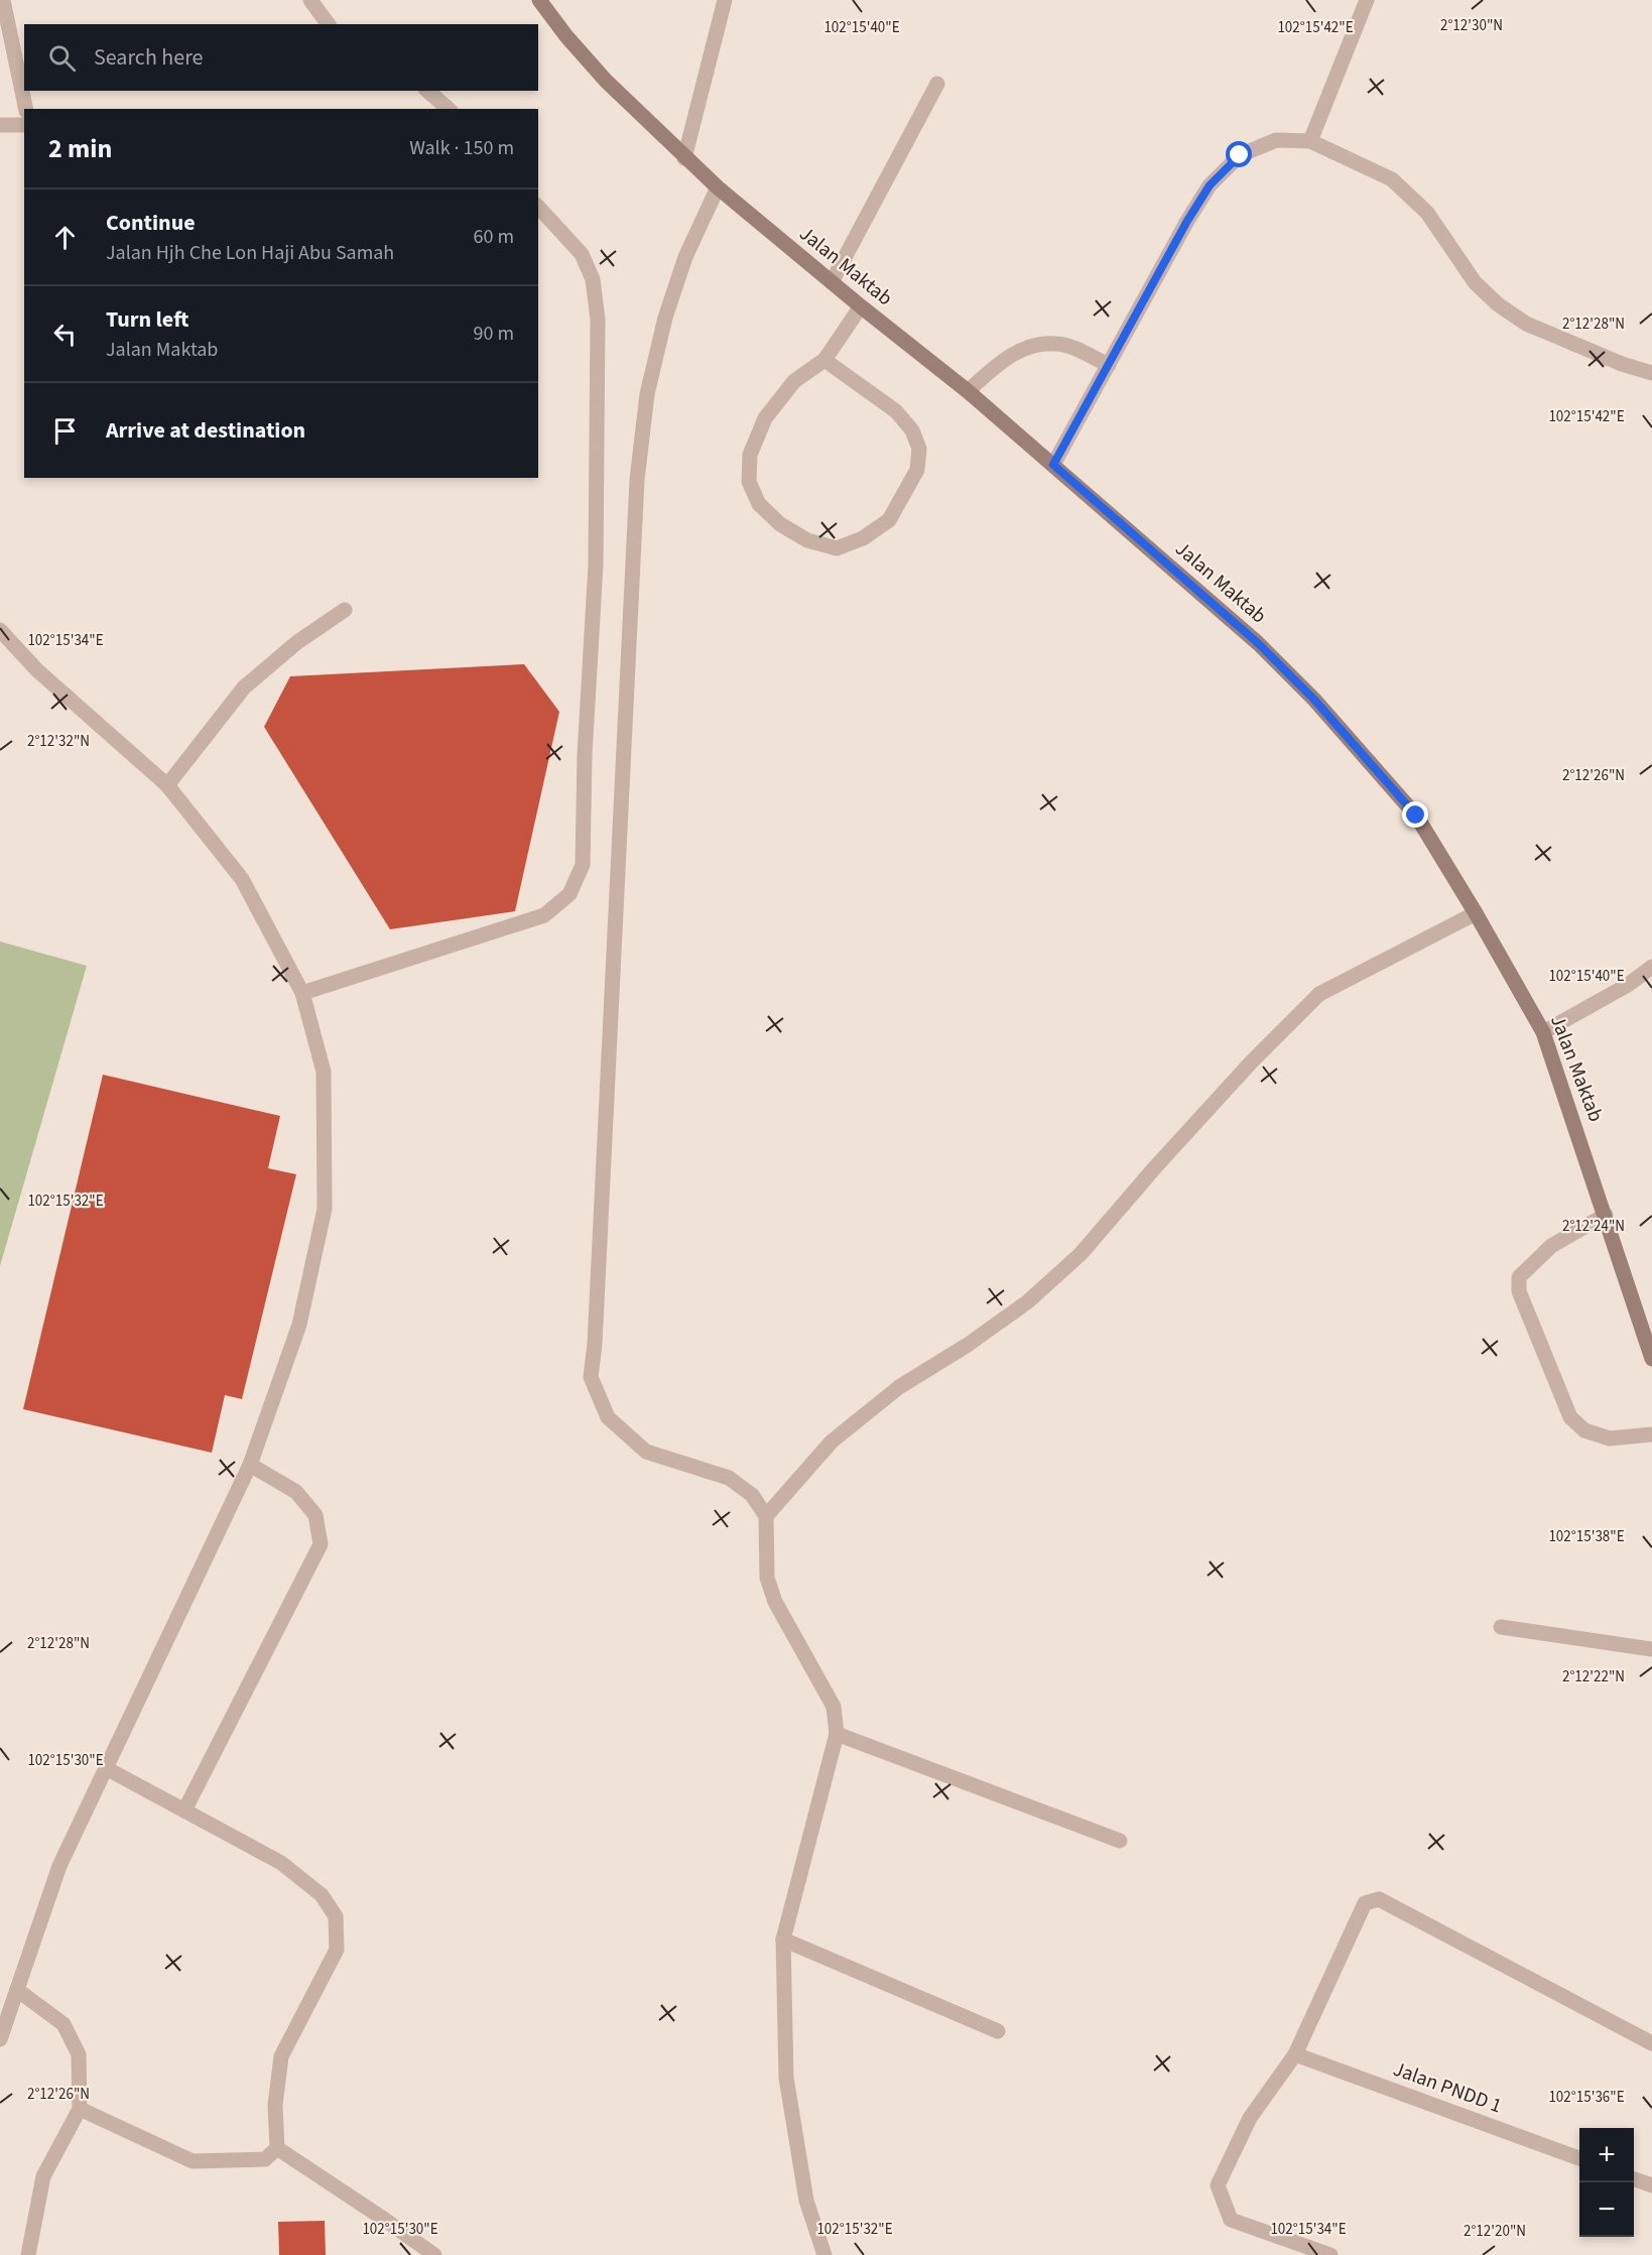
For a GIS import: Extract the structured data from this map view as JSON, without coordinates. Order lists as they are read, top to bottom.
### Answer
{
  "streets": {
    "main road": ["Jalan Maktab"],
    "street": ["Jalan PNDD 1"]
  },
  "page": {
    "search": "Search here",
    "heading": ["2 min", "Walk · 150 m"],
    "list": [
      ["Continue", "Jalan Hjh Che Lon Haji Abu Samah", "60 m"],
      ["Turn left", "Jalan Maktab", "90 m"],
      "Arrive at destination"
    ],
    "map_buttons": ["+", "−"]
  },
  "coordinates": [
    "2°12'30\"N",
    "102°15'40\"E",
    "102°15'42\"E",
    "2°12'28\"N",
    "102°15'34\"E",
    "2°12'32\"N",
    "2°12'26\"N",
    "102°15'32\"E",
    "2°12'24\"N",
    "102°15'38\"E",
    "2°12'22\"N",
    "102°15'30\"E",
    "102°15'36\"E",
    "2°12'20\"N"
  ]
}
